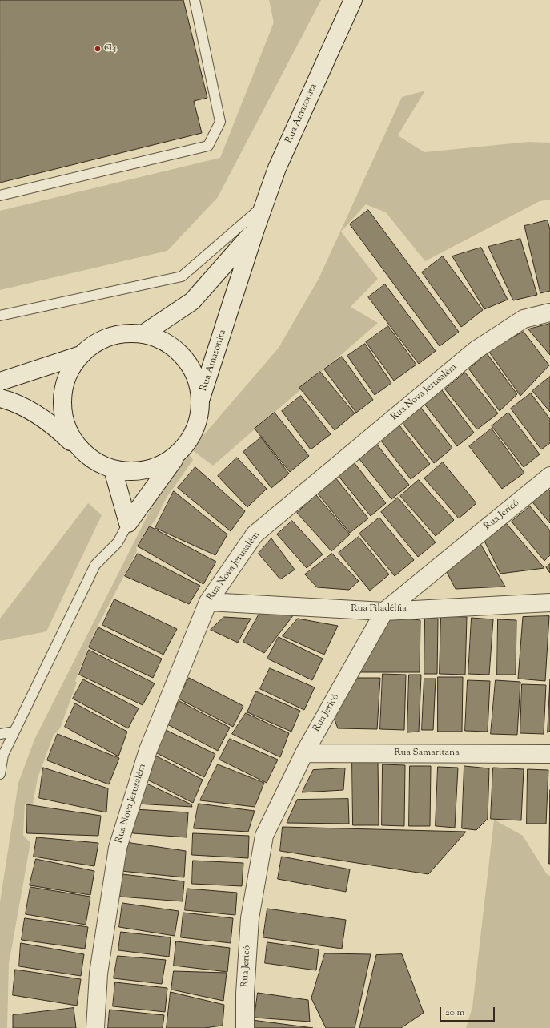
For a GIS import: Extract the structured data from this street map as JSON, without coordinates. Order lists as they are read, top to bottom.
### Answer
{
  "streets": {
    "street": [
      "Rua Amazonita",
      "Rua Nova Jerusalém",
      "Rua Jericó",
      "Rua Filadélfia",
      "Rua Samaritana"
    ]
  },
  "crossings": [
    ["Rua Nova Jerusalém", "Rua Filadélfia"],
    ["Rua Jericó", "Rua Filadélfia"],
    ["Rua Jericó", "Rua Samaritana"]
  ],
  "places": ["G4"],
  "scale_bar": "20 m"
}
